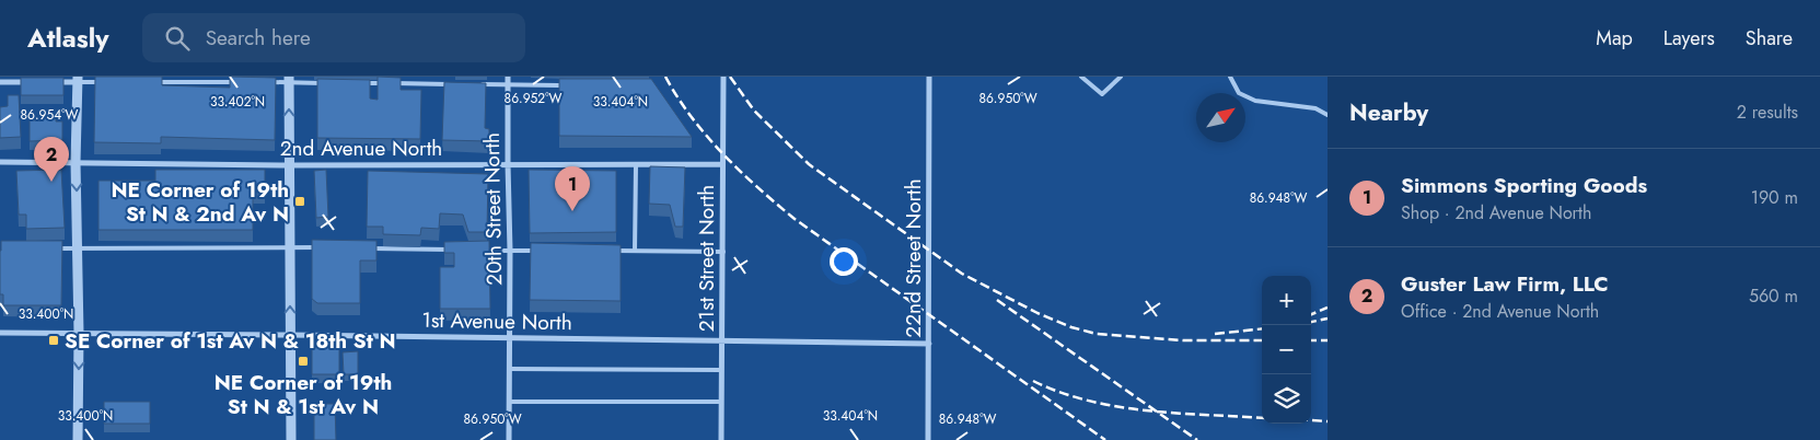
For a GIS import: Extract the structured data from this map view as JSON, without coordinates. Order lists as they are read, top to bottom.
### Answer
{
  "streets": {
    "street": [
      "2nd Avenue North",
      "20th Street North",
      "21st Street North",
      "22nd Street North",
      "1st Avenue North"
    ]
  },
  "crossings": [
    ["2nd Avenue North", "20th Street North"],
    ["2nd Avenue North", "21st Street North"],
    ["20th Street North", "1st Avenue North"],
    ["21st Street North", "1st Avenue North"],
    ["22nd Street North", "1st Avenue North"]
  ],
  "places": {
    "transit": ["NE Corner of 19th St N & 2nd Av N", "SE Corner of 1st Av N & 18th St N", "NE Corner of 19th St N & 1st Av N"]
  },
  "north": "top right",
  "page": {
    "header": "Atlasly",
    "search": "Search here",
    "nav": ["Map", "Layers", "Share"],
    "heading": ["Nearby", "2 results"],
    "pins": ["2", "1"],
    "list": [
      {
        "mark": "1",
        "name": "Simmons Sporting Goods",
        "note": "Shop · 2nd Avenue North",
        "value": "190 m"
      },
      {
        "mark": "2",
        "name": "Guster Law Firm, LLC",
        "note": "Office · 2nd Avenue North",
        "value": "560 m"
      }
    ],
    "map_buttons": ["+", "−"]
  },
  "coordinates": [
    "86.950°W",
    "86.952°W",
    "33.402°N",
    "33.404°N",
    "86.954°W",
    "86.948°W",
    "33.400°N"
  ]
}
